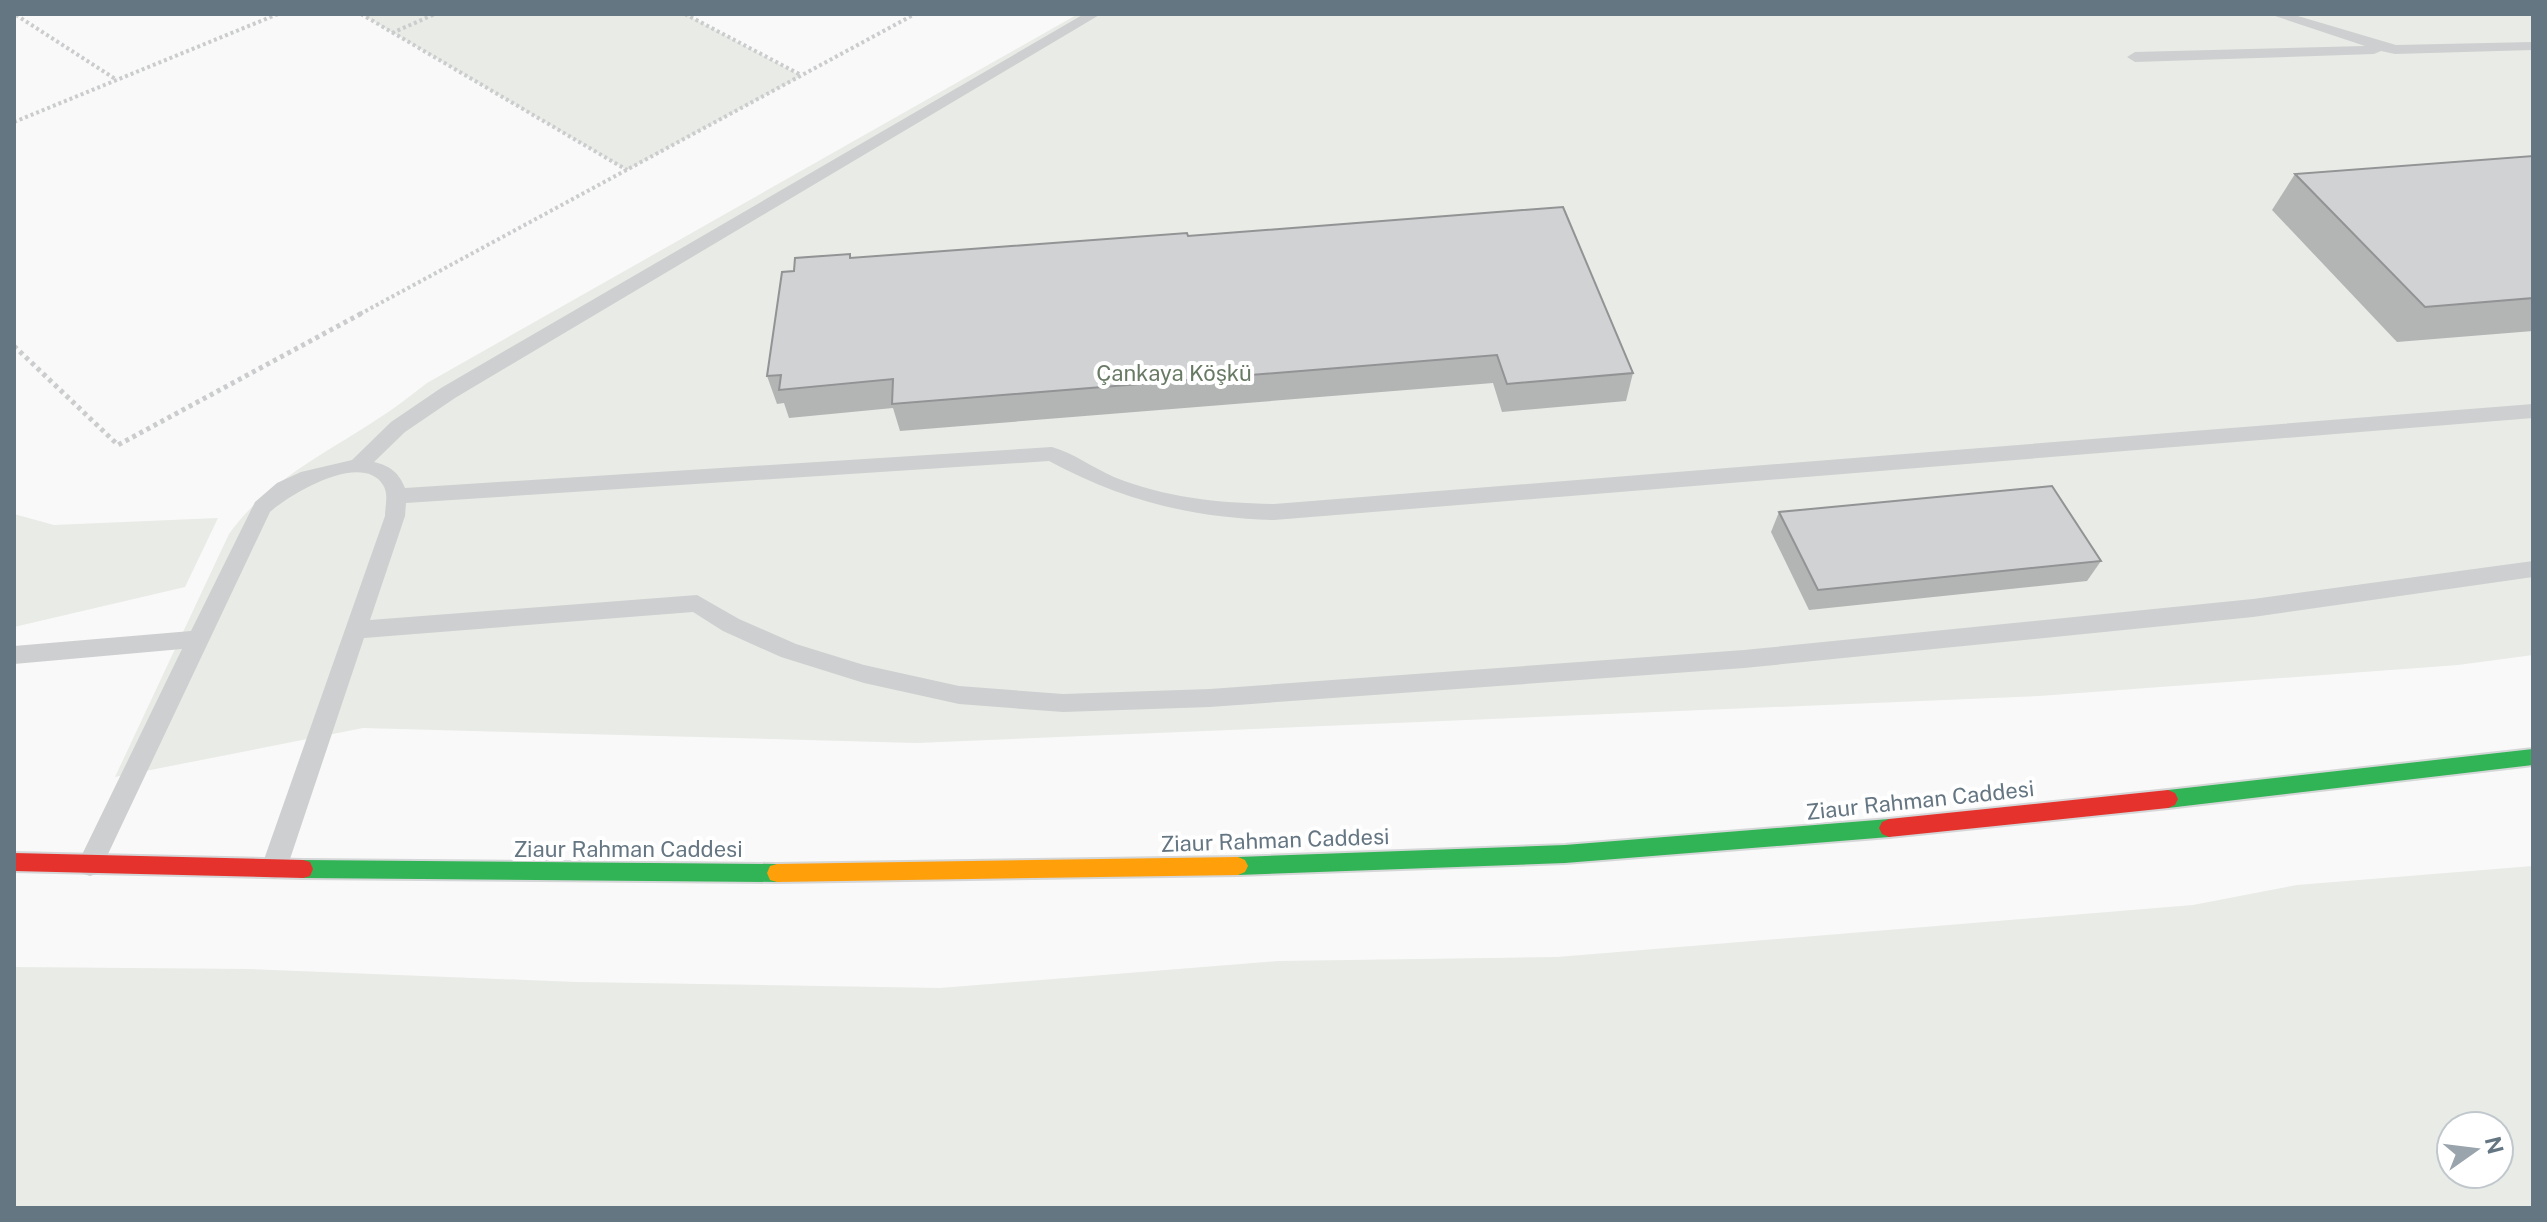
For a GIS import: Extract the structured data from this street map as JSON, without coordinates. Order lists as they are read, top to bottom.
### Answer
{
  "streets": {
    "main road": ["Ziaur Rahman Caddesi"]
  },
  "parks": ["Çankaya Köşkü"],
  "north": "right"
}
